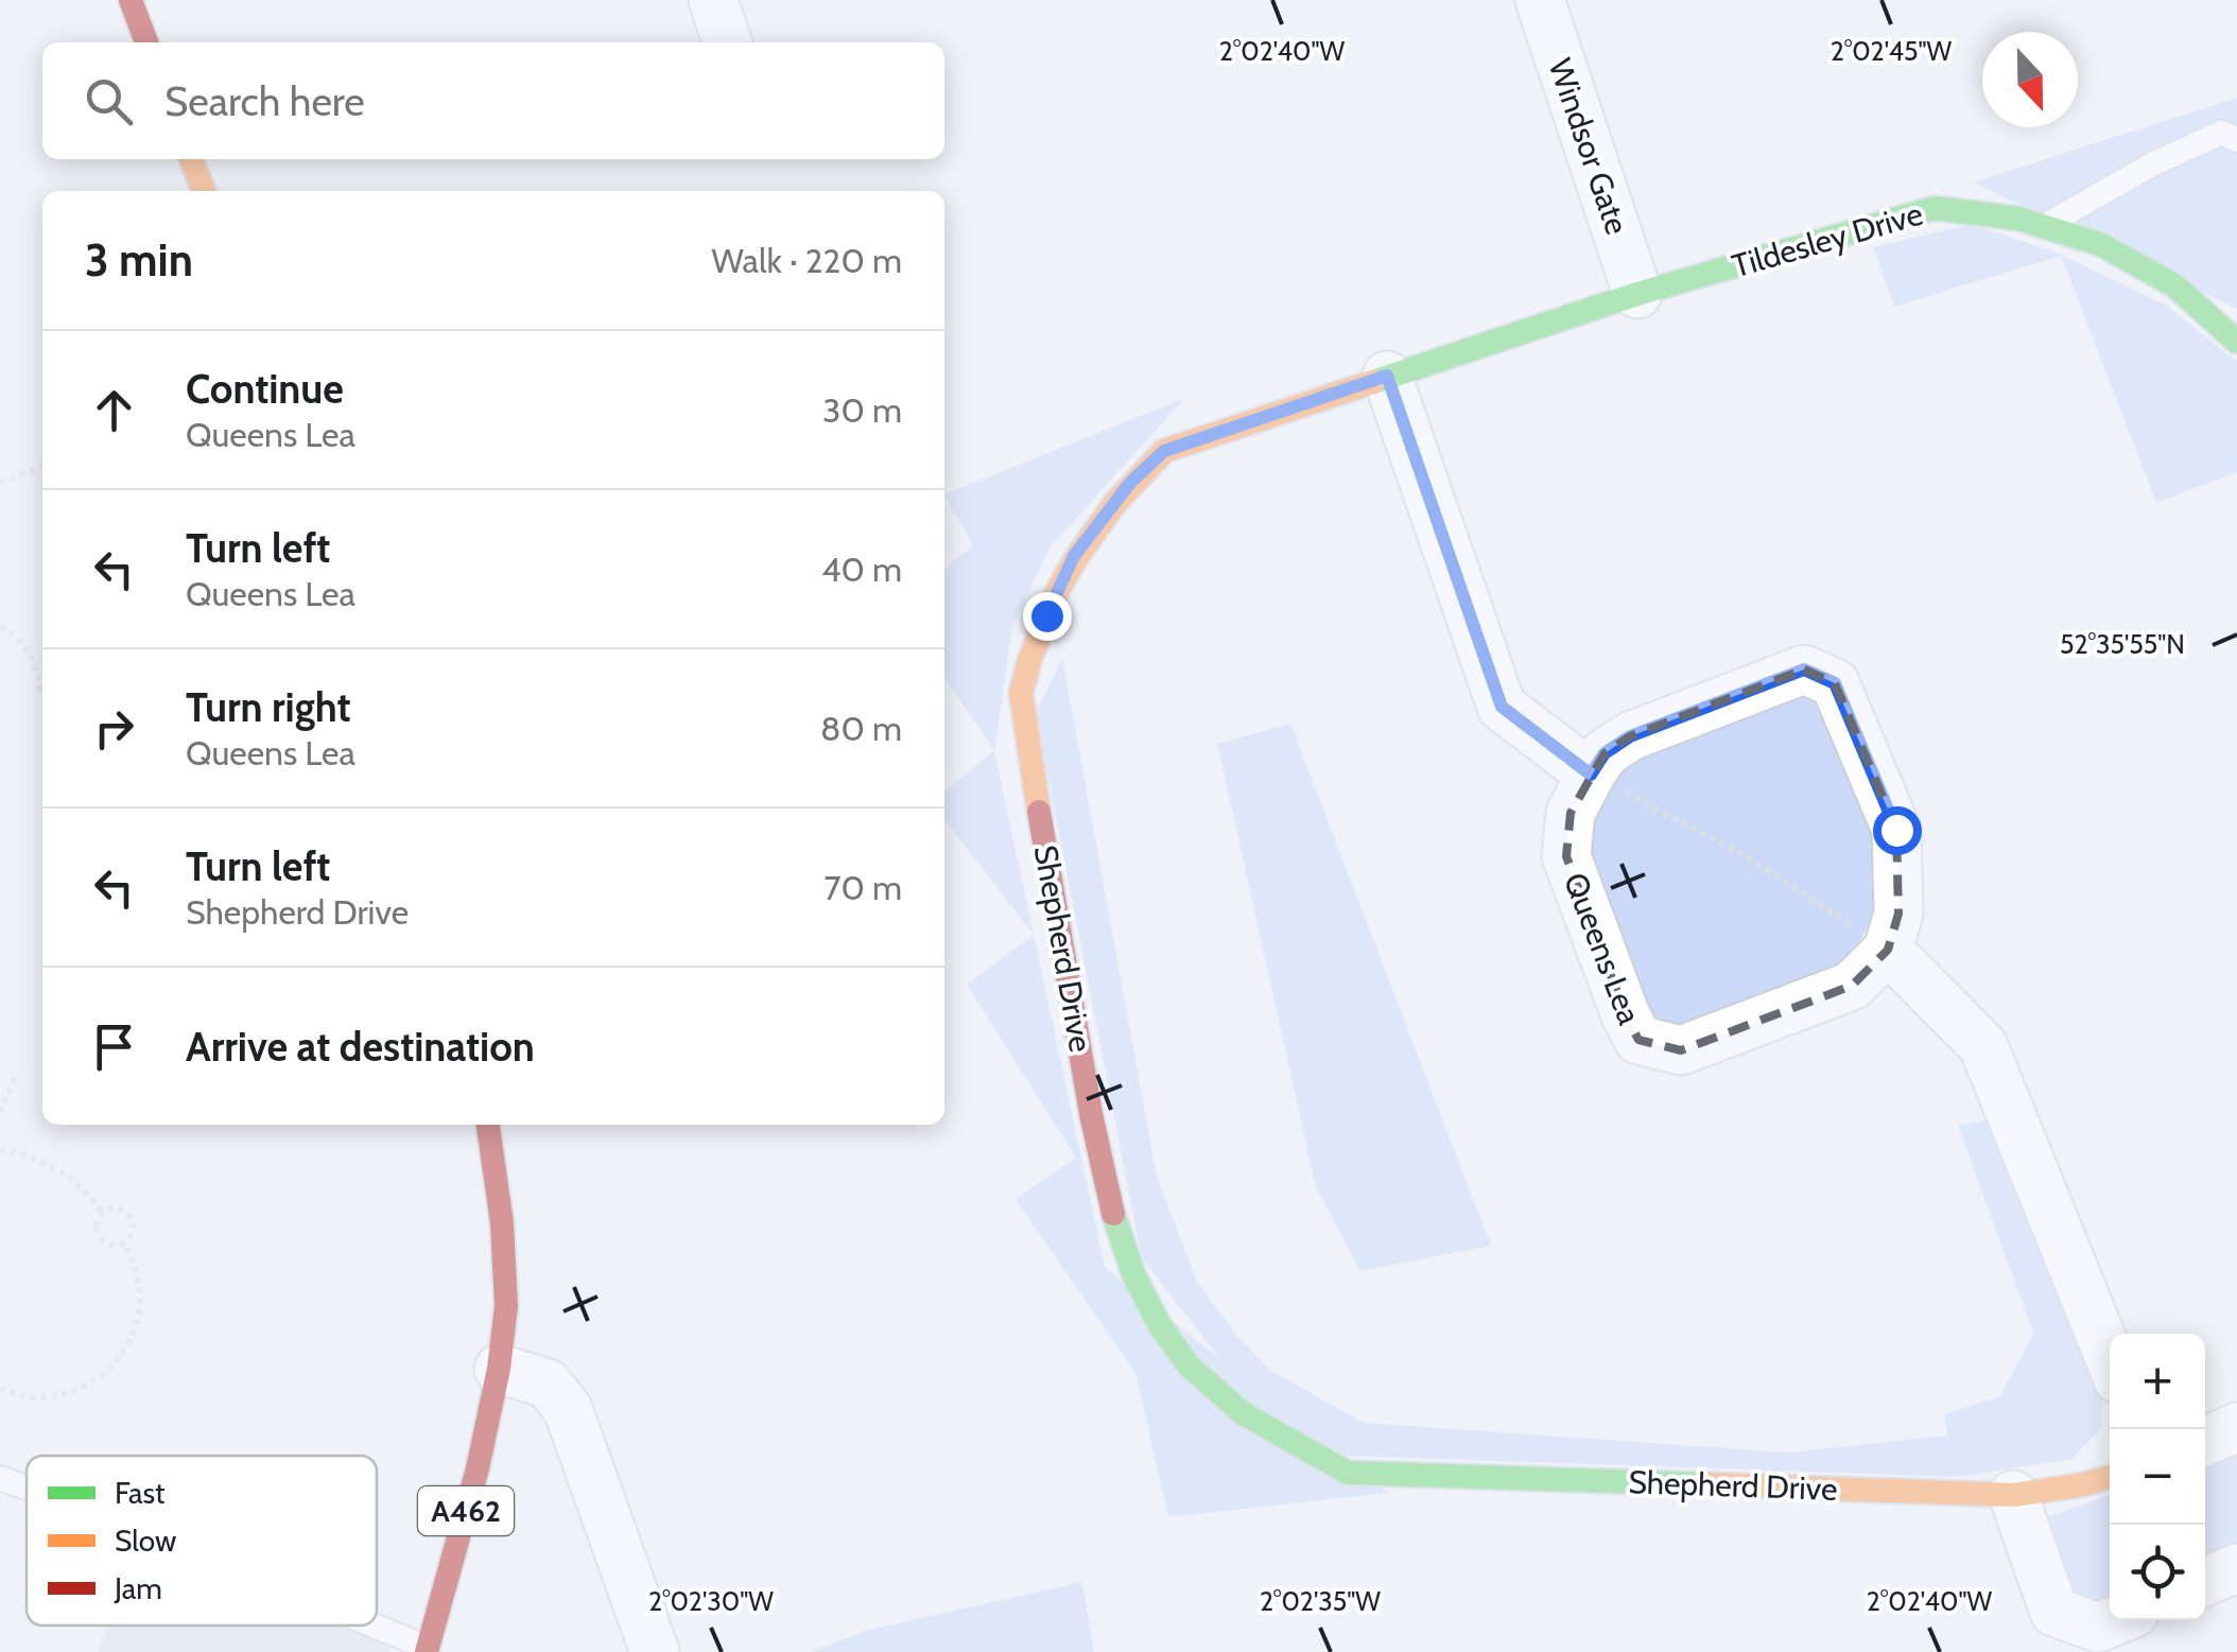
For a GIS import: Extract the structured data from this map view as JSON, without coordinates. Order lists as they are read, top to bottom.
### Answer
{
  "streets": {
    "street": [
      "Windsor Gate",
      "Tildesley Drive",
      "Shepherd Drive",
      "Queens Lea",
      "A462"
    ]
  },
  "crossings": [
    ["Windsor Gate", "Tildesley Drive"],
    ["Windsor Gate", "Shepherd Drive"],
    ["Tildesley Drive", "Shepherd Drive"]
  ],
  "legend": ["Fast", "Slow", "Jam"],
  "north": "bottom",
  "page": {
    "search": "Search here",
    "heading": ["3 min", "Walk · 220 m"],
    "list": [
      ["Continue", "Queens Lea", "30 m"],
      ["Turn left", "Queens Lea", "40 m"],
      ["Turn right", "Queens Lea", "80 m"],
      ["Turn left", "Shepherd Drive", "70 m"],
      "Arrive at destination"
    ],
    "map_buttons": ["+", "−"]
  },
  "coordinates": [
    "2°02'40\"W",
    "2°02'45\"W",
    "52°35'55\"N",
    "2°02'30\"W",
    "2°02'35\"W"
  ]
}
